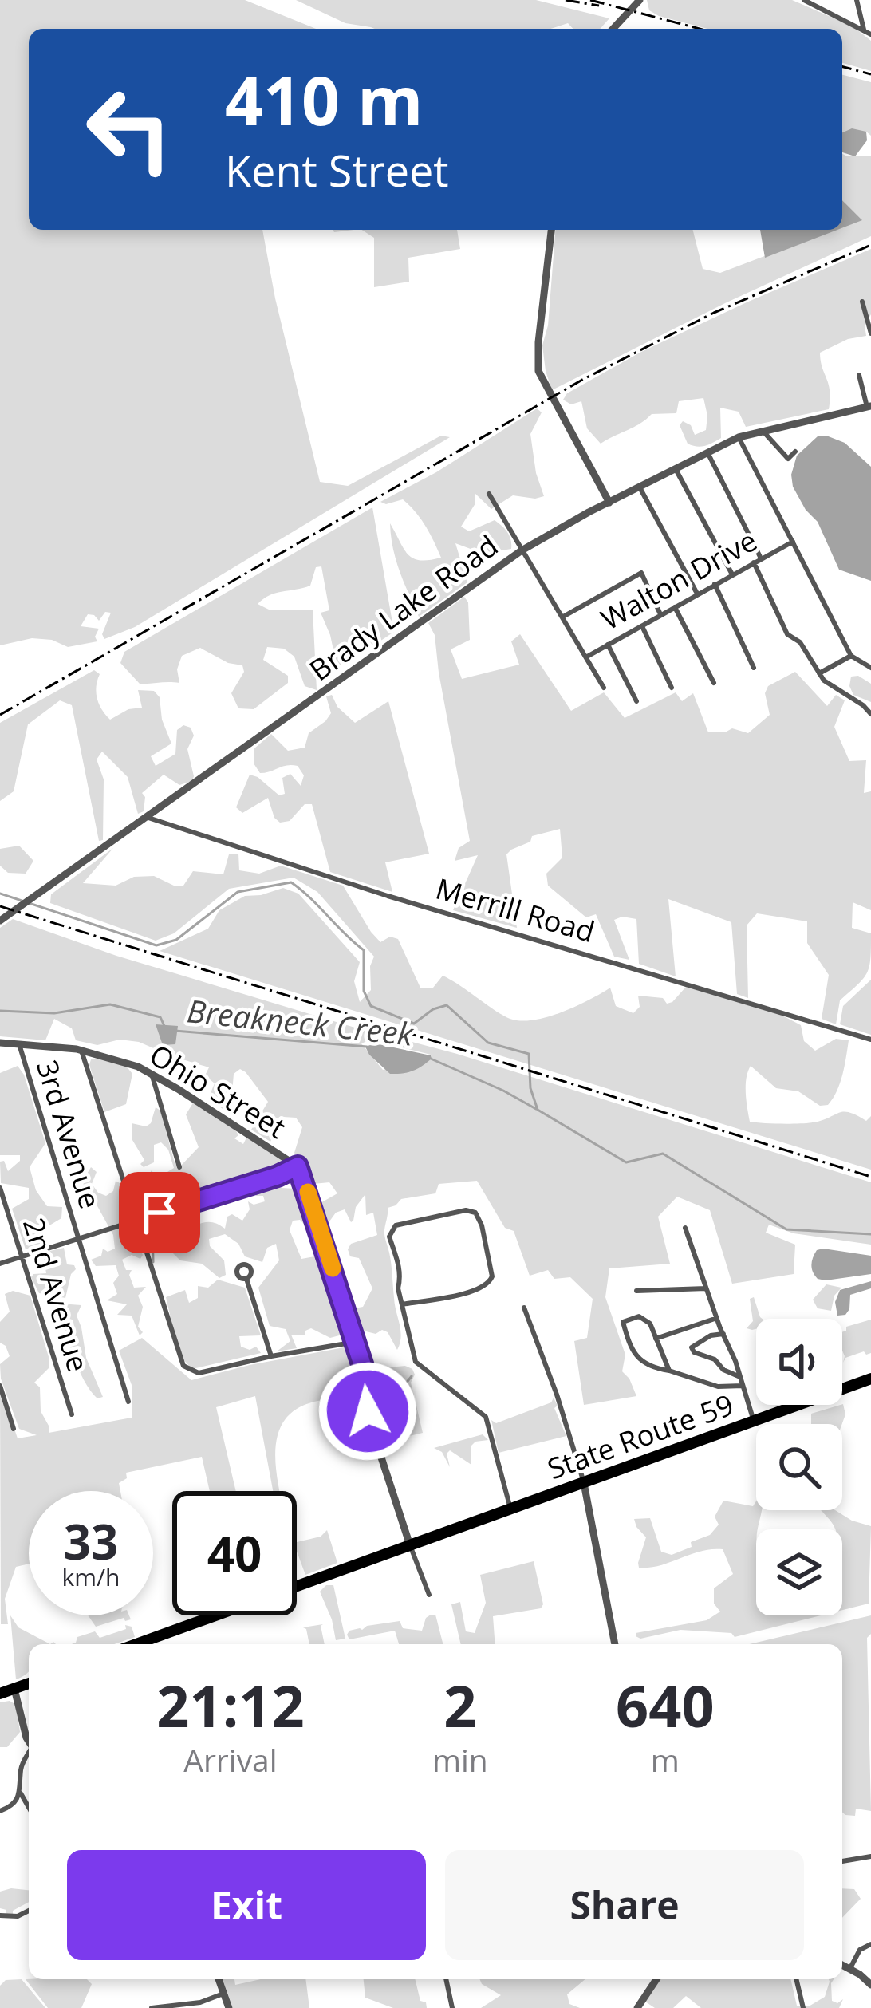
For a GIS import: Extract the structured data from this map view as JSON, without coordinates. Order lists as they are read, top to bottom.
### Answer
{
  "streets": {
    "main road": ["State Route 59"],
    "street": [
      "Walton Drive",
      "Brady Lake Road",
      "Merrill Road",
      "Ohio Street",
      "3rd Avenue",
      "2nd Avenue"
    ]
  },
  "crossings": [
    ["Brady Lake Road", "Merrill Road"],
    ["Ohio Street", "3rd Avenue"]
  ],
  "water": ["Breakneck Creek"],
  "page": {
    "turn": ["410 m", "Kent Street"],
    "speed": "33 km/h",
    "limit": "40",
    "eta": [
      "21:12",
      "Arrival",
      "2",
      "min",
      "640",
      "m"
    ],
    "buttons": ["Exit", "Share"]
  }
}
